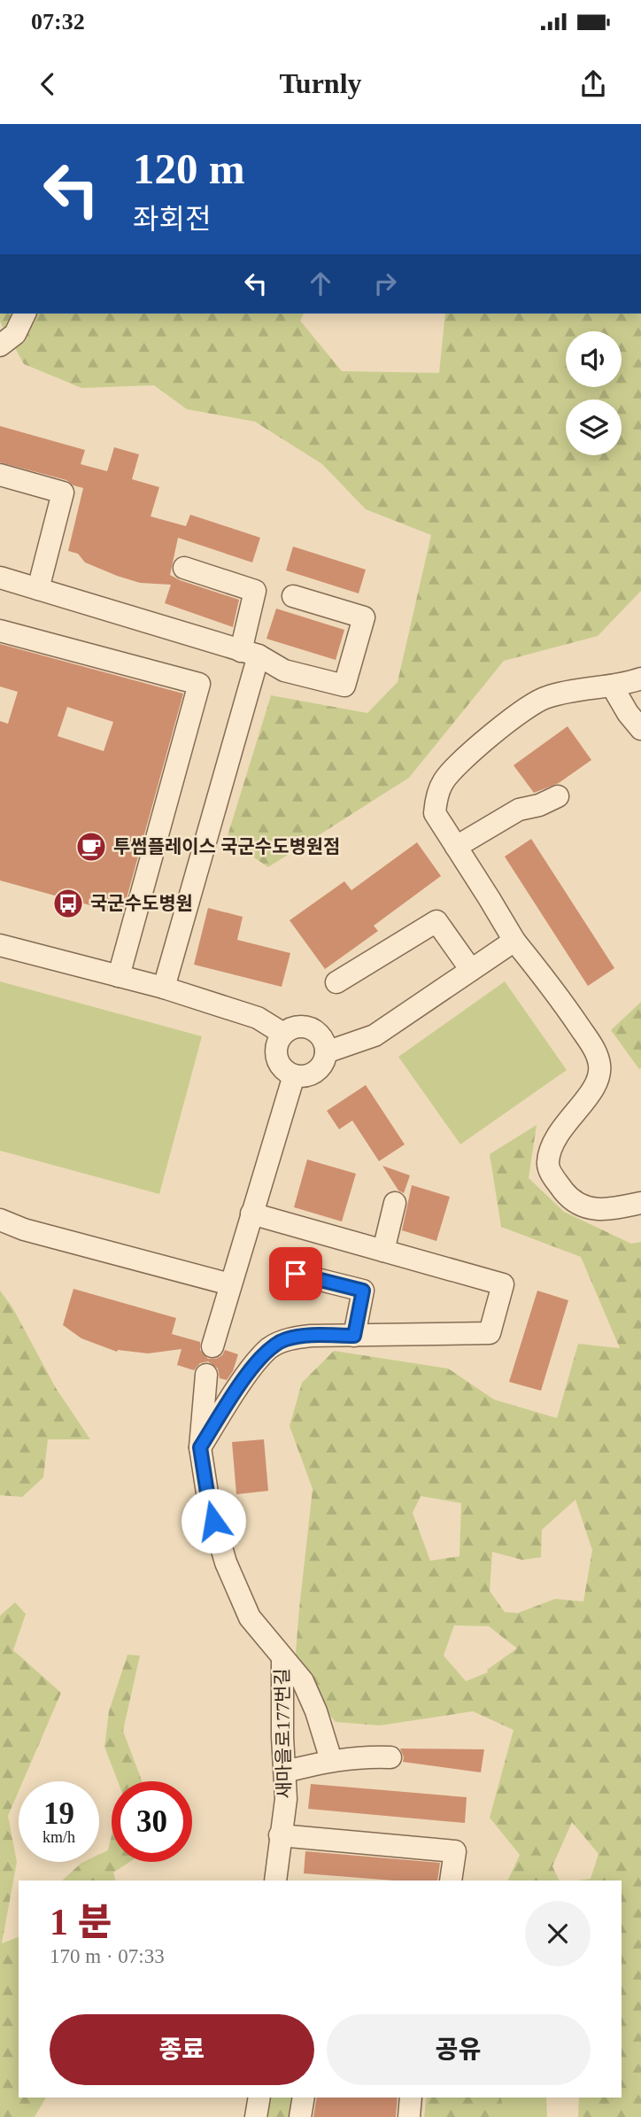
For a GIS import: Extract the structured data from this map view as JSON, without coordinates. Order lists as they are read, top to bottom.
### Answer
{
  "streets": {
    "street": ["새마을로177번길"]
  },
  "places": {
    "cafe": ["투썸플레이스 국군수도병원점"],
    "bus stop": ["국군수도병원"]
  },
  "page": {
    "status": "07:32",
    "header": "Turnly",
    "turn": ["120 m", "좌회전"],
    "speed": "19 km/h",
    "limit": "30",
    "heading": ["1 분", "170 m · 07:33"],
    "buttons": ["종료", "공유"]
  }
}
